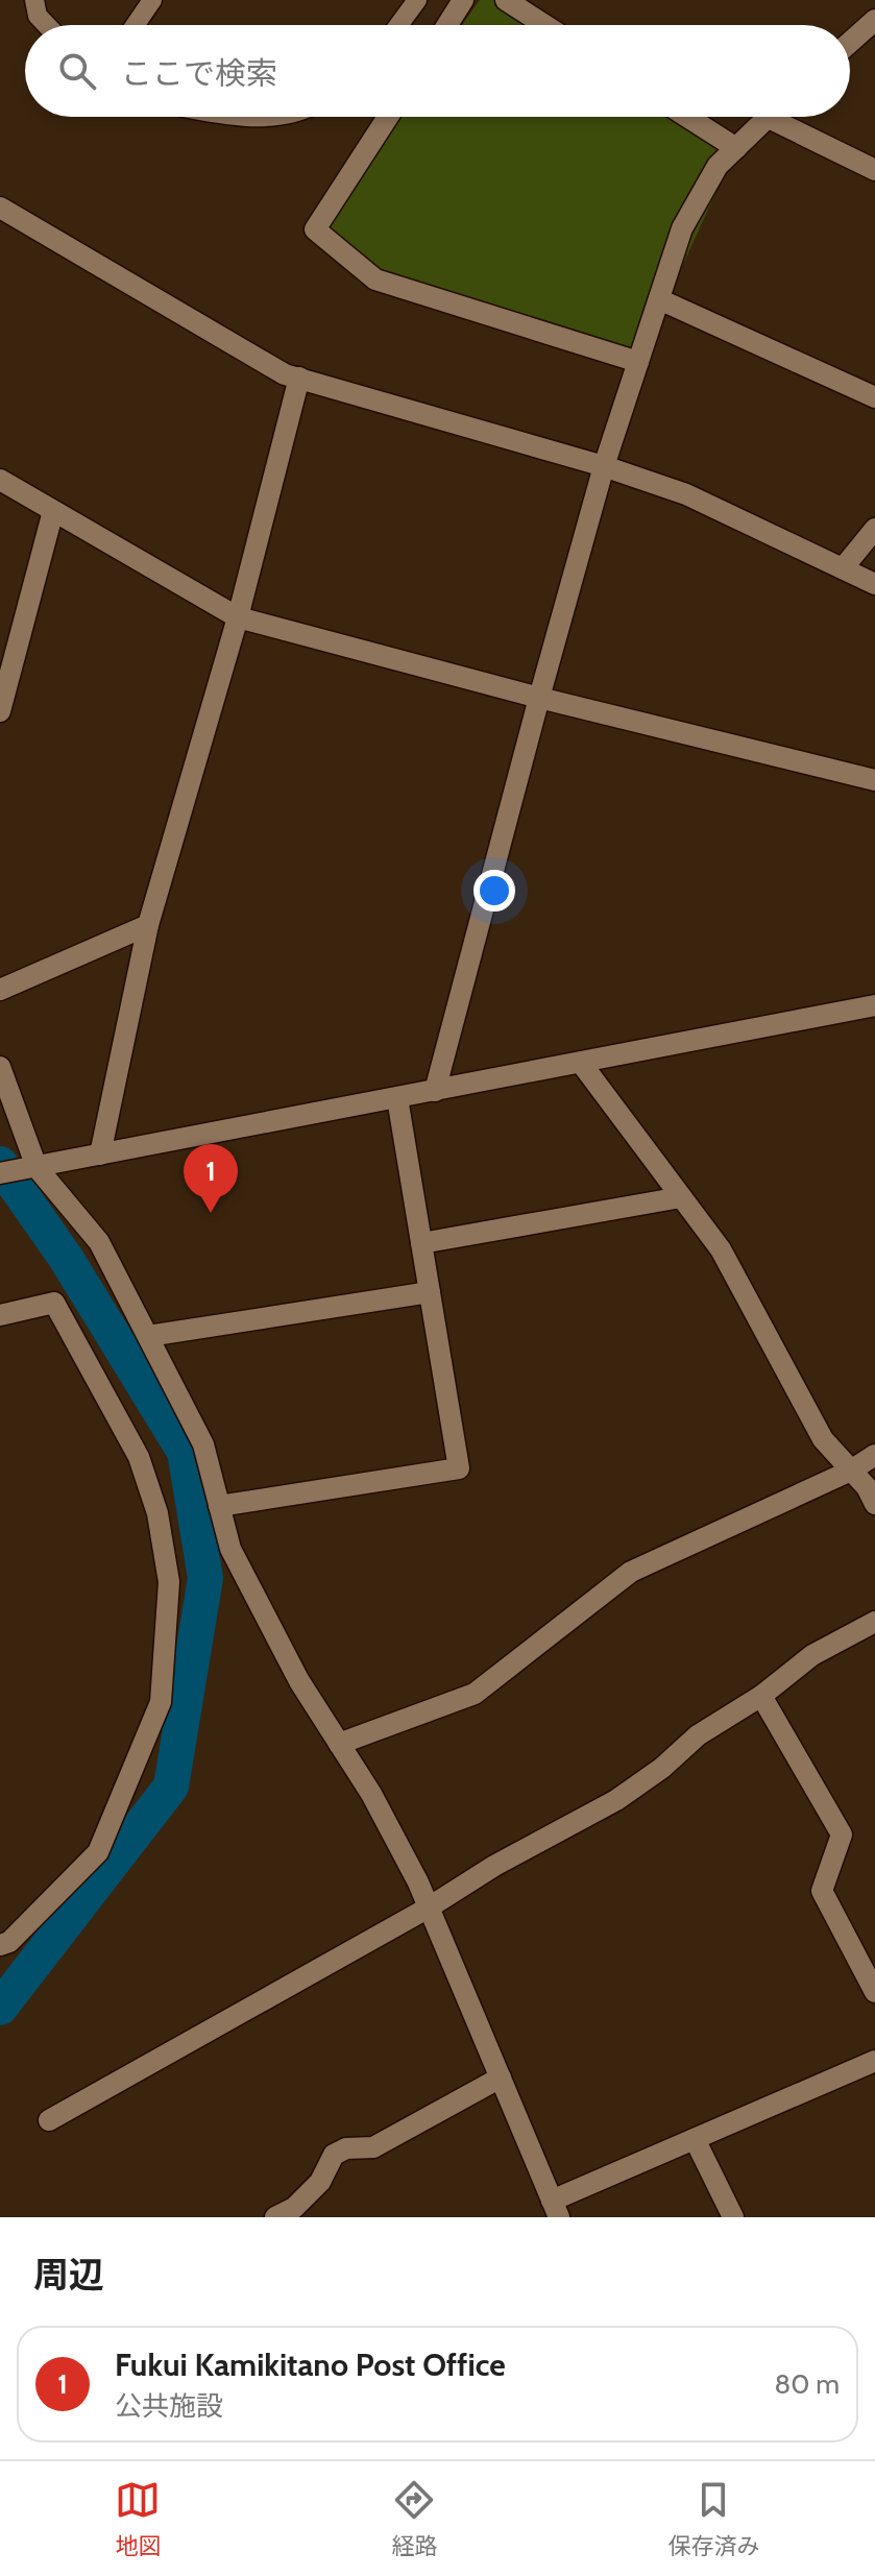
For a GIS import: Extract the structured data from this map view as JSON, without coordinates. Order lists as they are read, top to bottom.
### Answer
{
  "page": {
    "search": "ここで検索",
    "pins": "1",
    "heading": "周辺",
    "list": [
      {
        "mark": "1",
        "name": "Fukui Kamikitano Post Office",
        "note": "公共施設",
        "value": "80 m"
      }
    ],
    "nav": ["地図", "経路", "保存済み"]
  }
}
